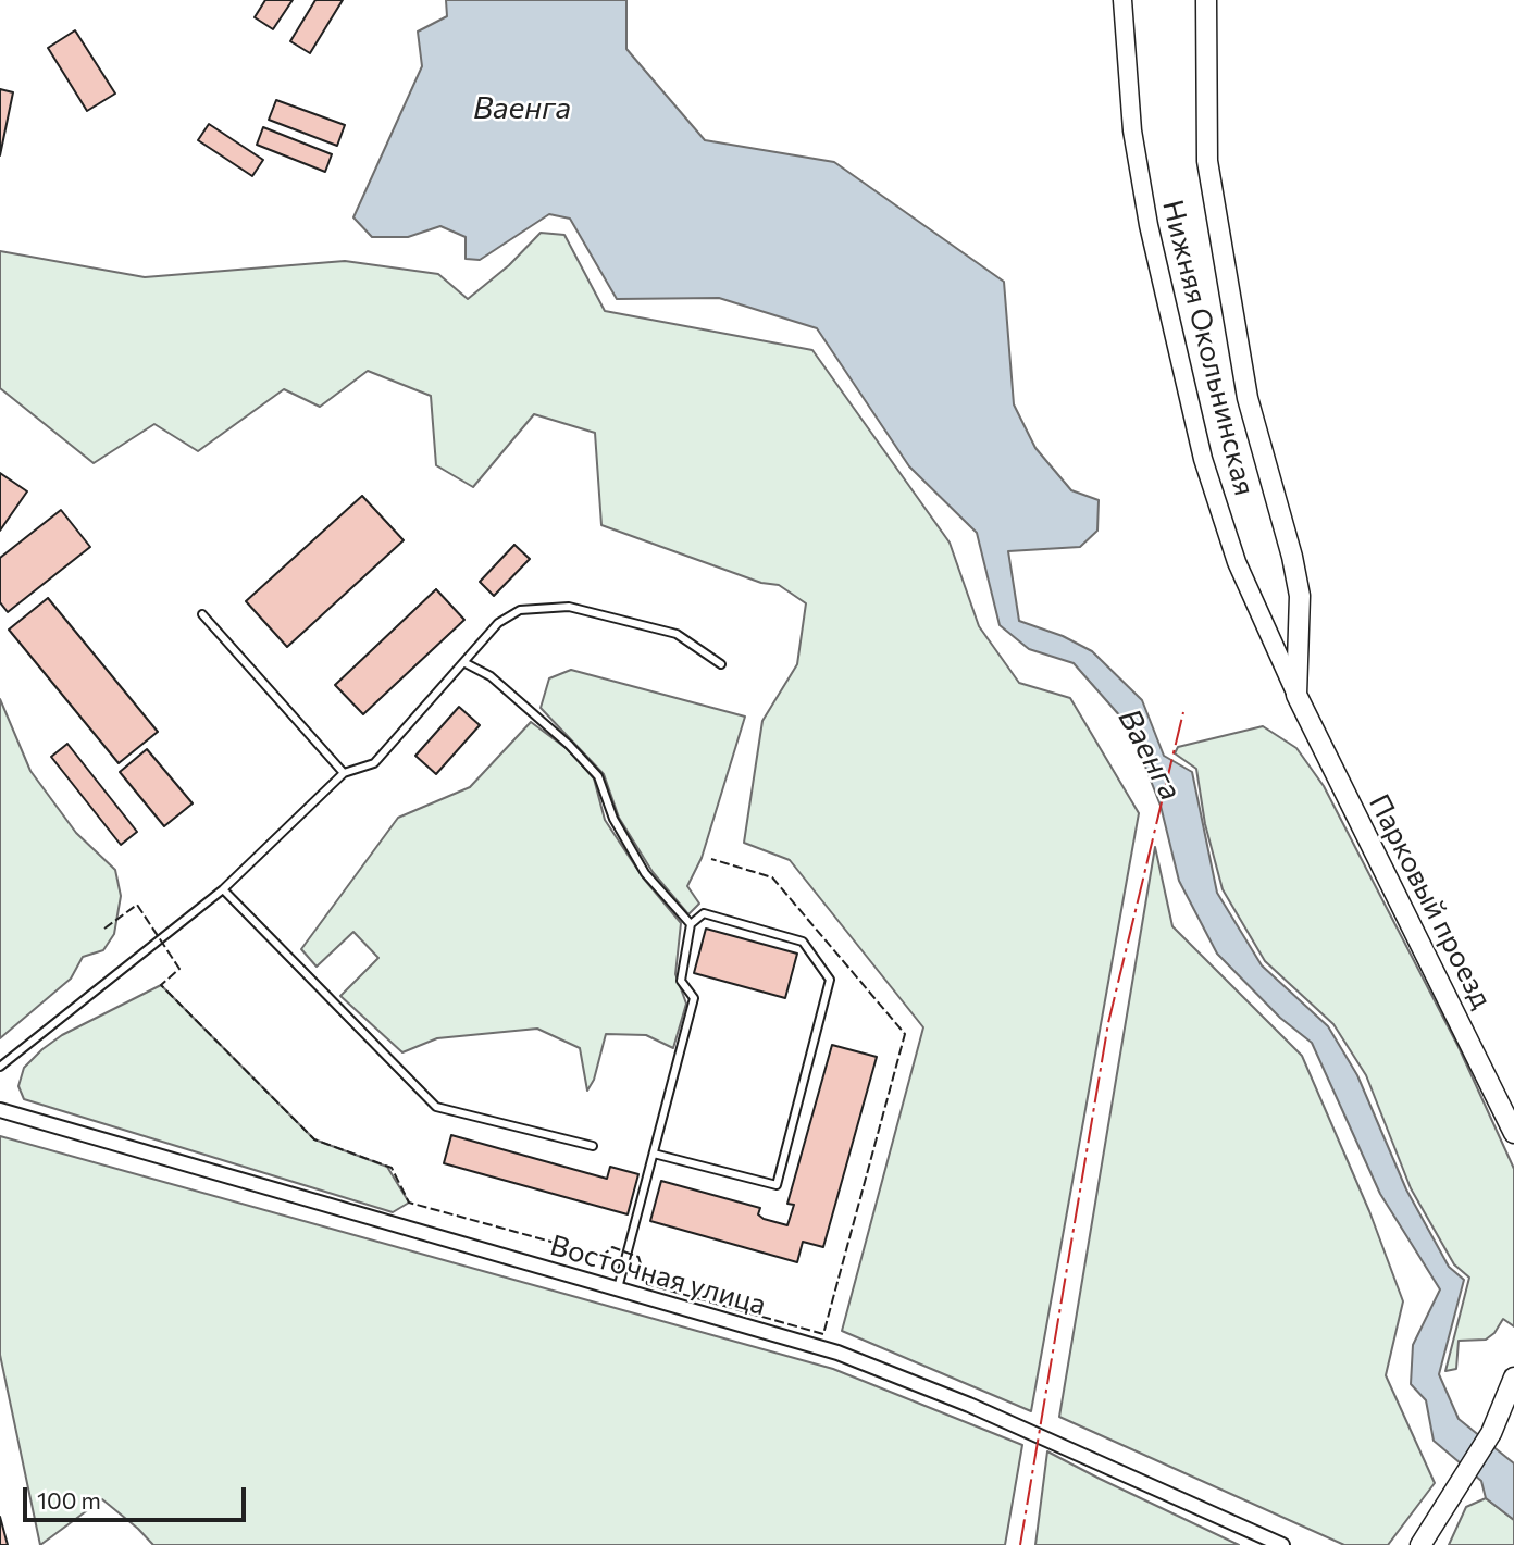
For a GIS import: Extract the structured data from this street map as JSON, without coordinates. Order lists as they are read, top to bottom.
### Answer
{
  "streets": {
    "main road": ["Парковый проезд"],
    "street": ["Нижняя Окольнинская", "Восточная улица"]
  },
  "crossings": [
    ["Нижняя Окольнинская", "Парковый проезд"]
  ],
  "water": ["Ваенга"],
  "scale_bar": "100 m"
}
